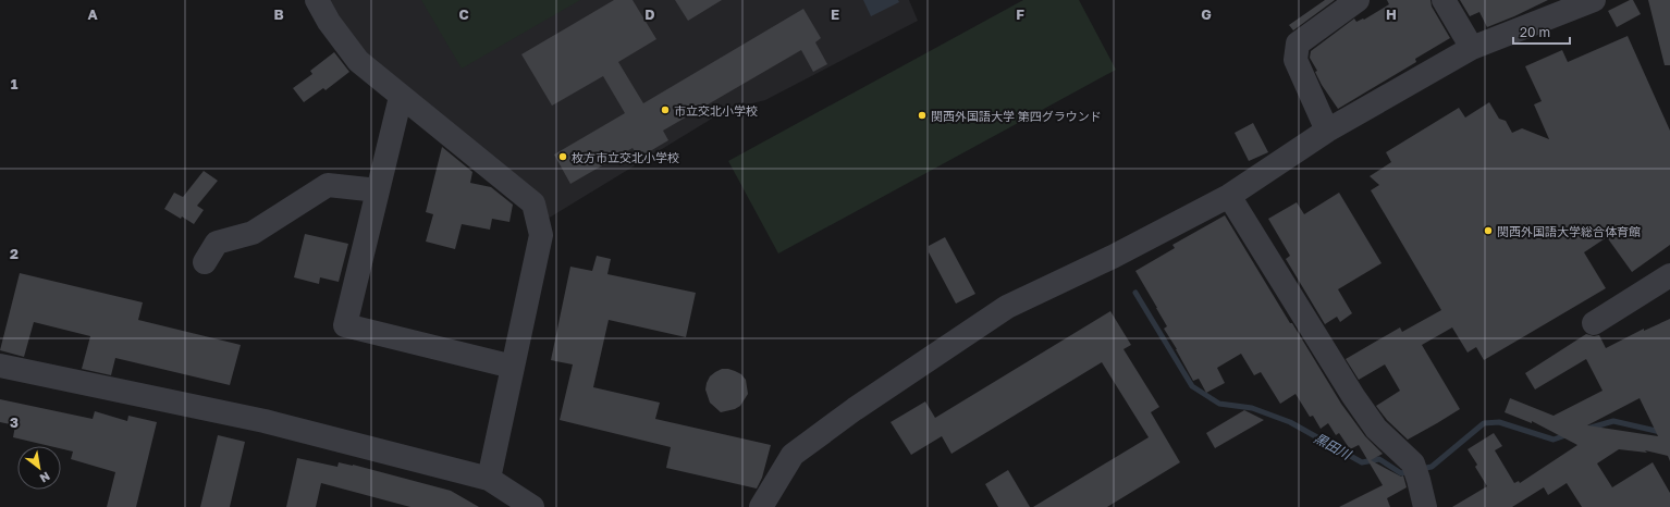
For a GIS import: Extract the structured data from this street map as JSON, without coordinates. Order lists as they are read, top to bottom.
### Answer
{
  "water": ["黒田川"],
  "places": [
    "市立交北小学校",
    "関西外国語大学 第四グラウンド",
    "枚方市立交北小学校",
    "関西外国語大学総合体育館"
  ],
  "scale_bar": "20 m",
  "north": "bottom right",
  "grid": {
    "columns": [
      "A",
      "B",
      "C",
      "D",
      "E",
      "F",
      "G",
      "H"
    ],
    "rows": ["1", "2", "3"]
  }
}
